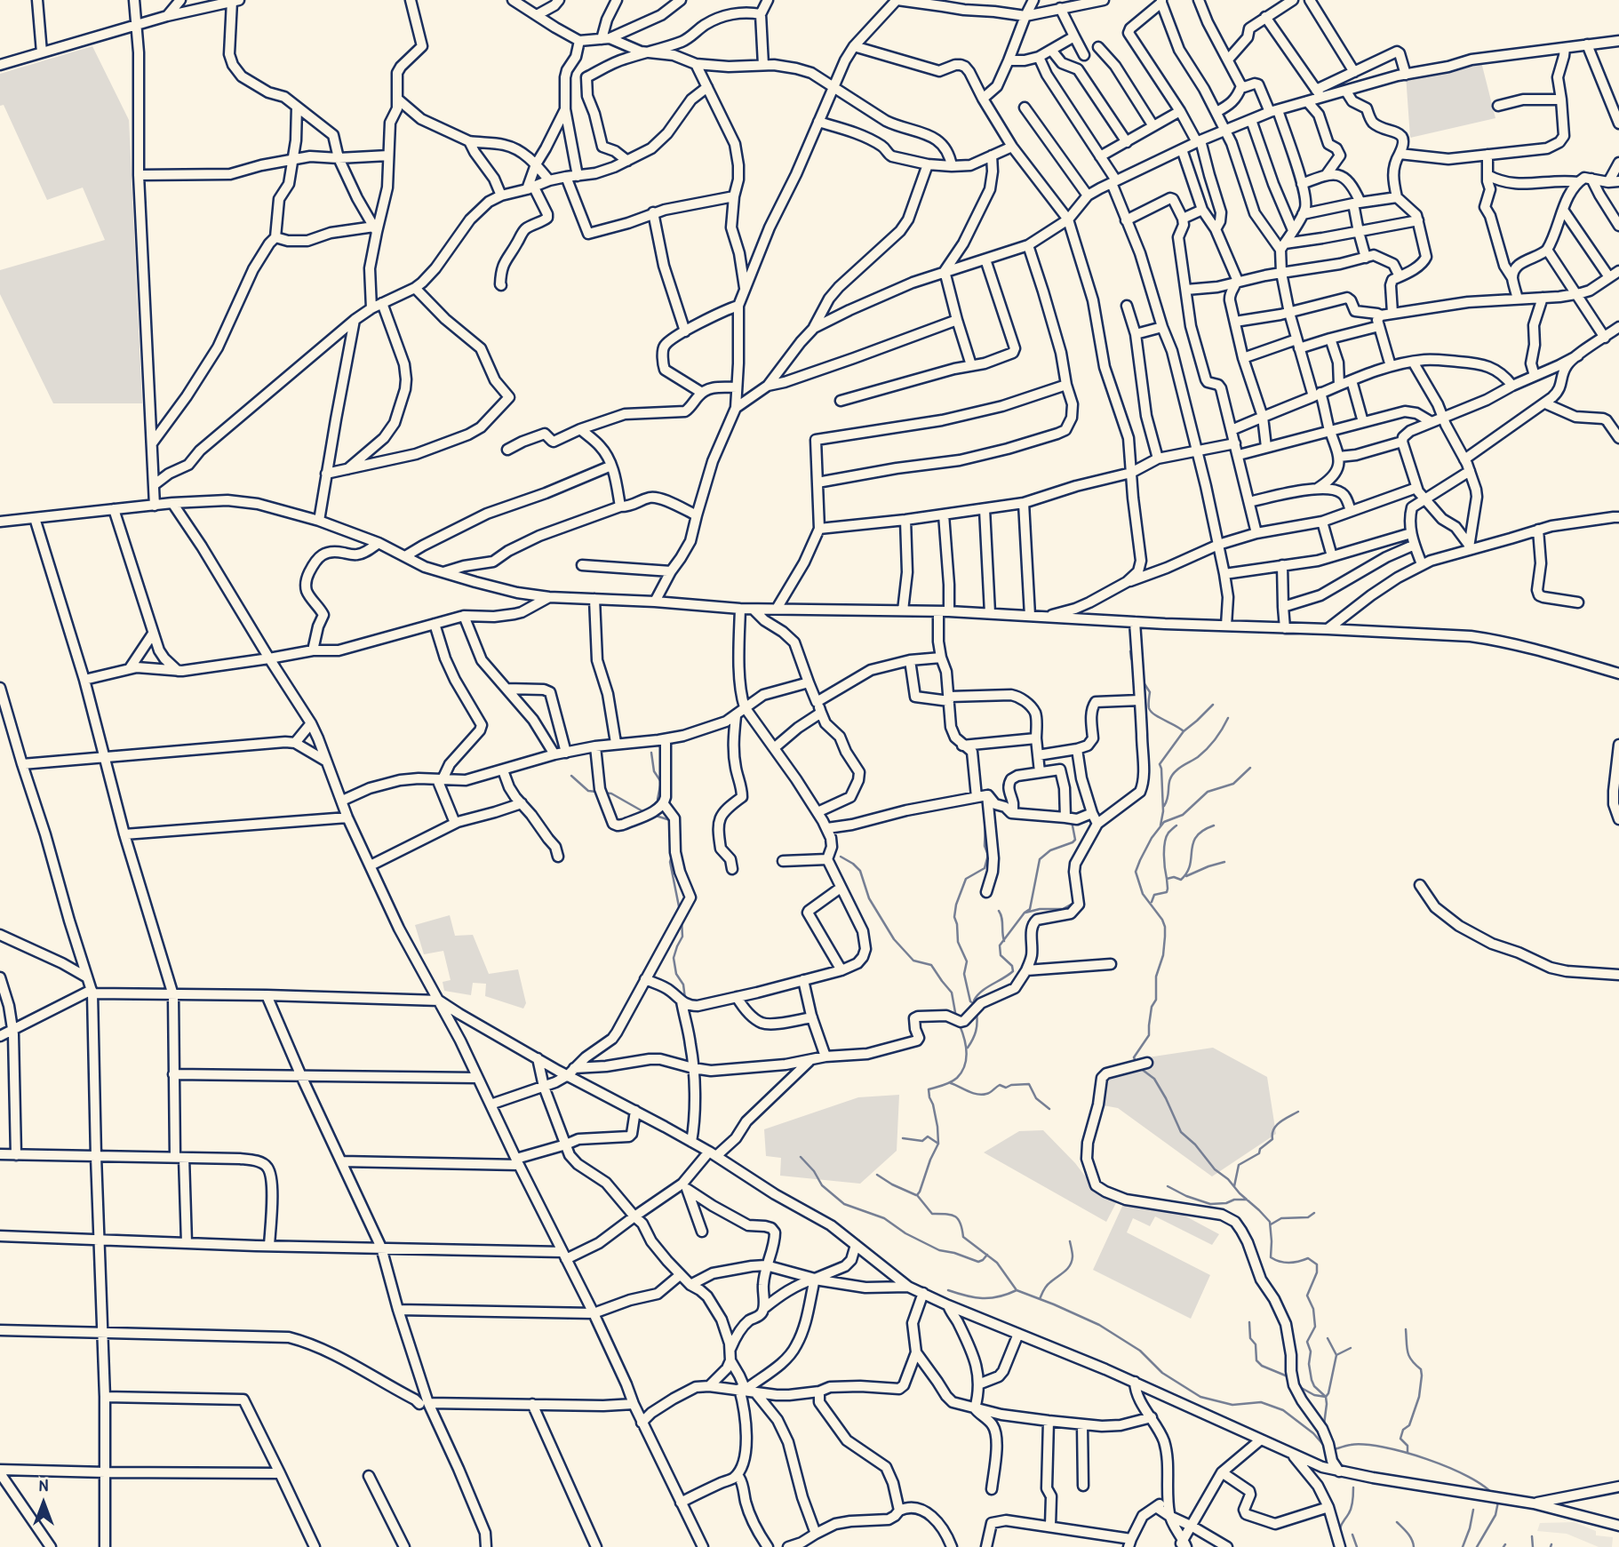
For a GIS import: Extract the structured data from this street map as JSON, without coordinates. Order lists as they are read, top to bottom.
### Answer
{
  "north": "top"
}
